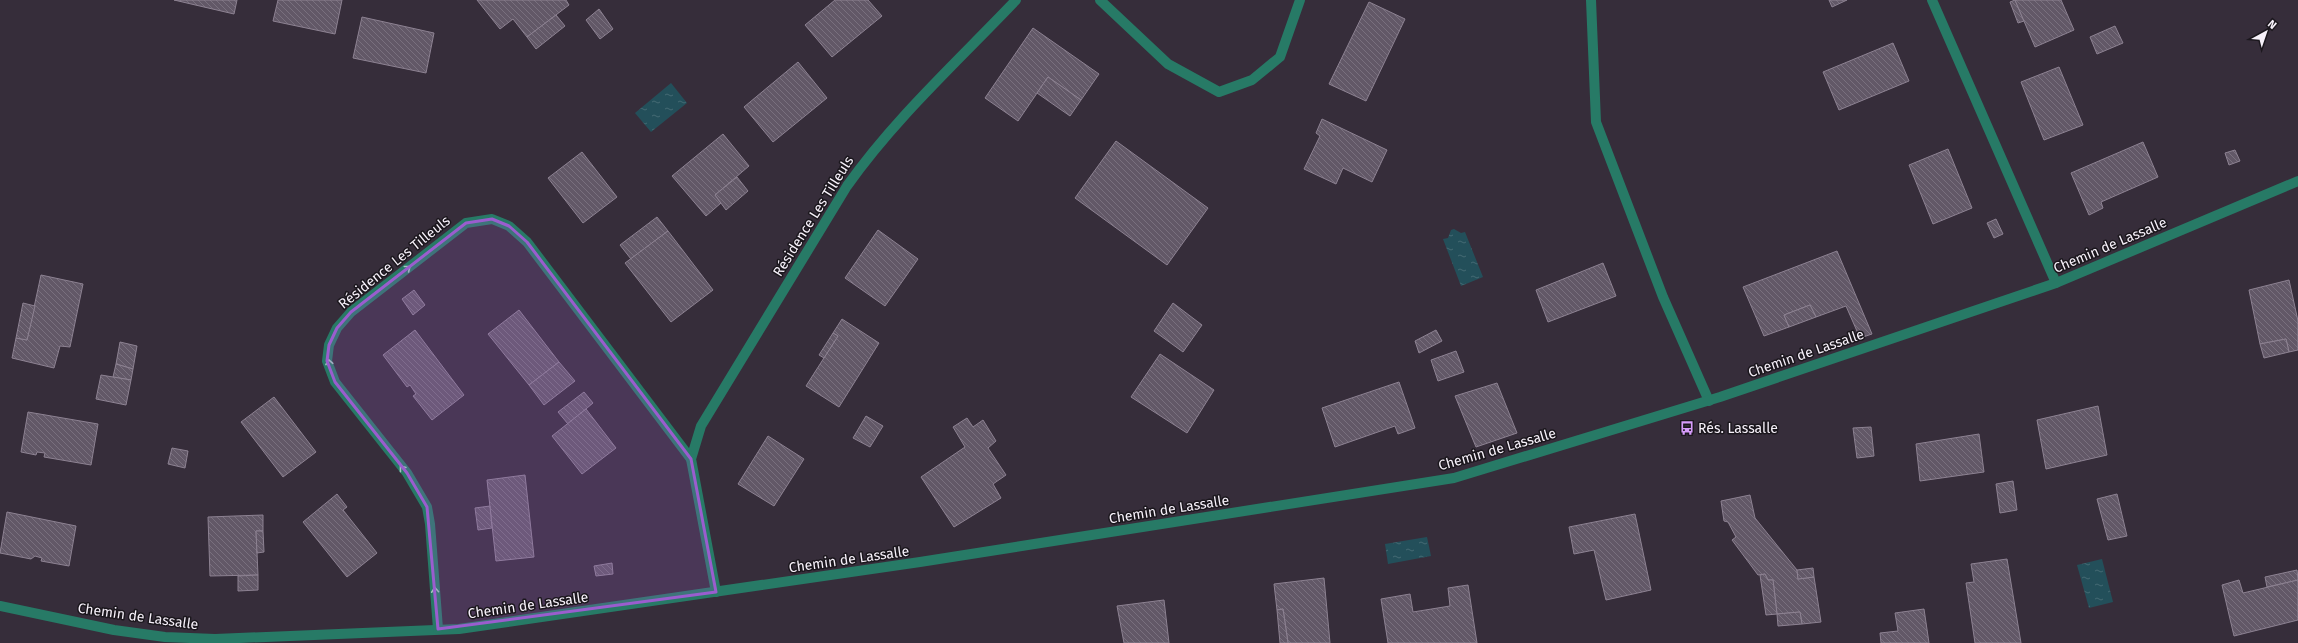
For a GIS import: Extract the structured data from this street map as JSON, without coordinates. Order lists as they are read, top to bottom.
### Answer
{
  "streets": {
    "street": ["Résidence Les Tilleuls", "Chemin de Lassalle"]
  },
  "crossings": [
    ["Résidence Les Tilleuls", "Chemin de Lassalle"]
  ],
  "places": {
    "bus stop": ["Rés. Lassalle"]
  },
  "north": "top right"
}
